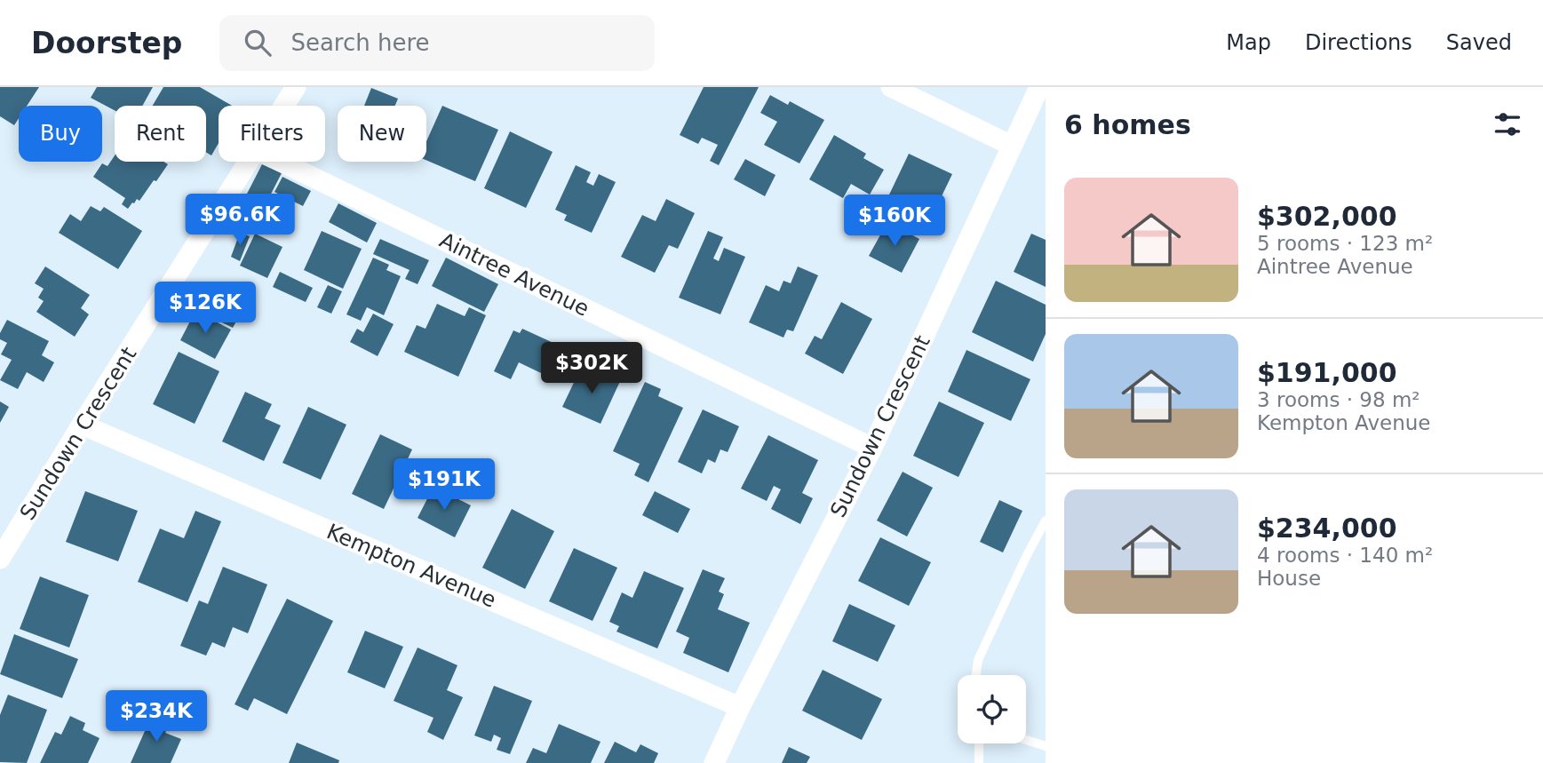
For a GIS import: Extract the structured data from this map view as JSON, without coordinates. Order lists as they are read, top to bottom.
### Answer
{
  "streets": {
    "street": ["Aintree Avenue", "Sundown Crescent", "Kempton Avenue"]
  },
  "crossings": [
    ["Aintree Avenue", "Sundown Crescent"],
    ["Sundown Crescent", "Kempton Avenue"]
  ],
  "page": {
    "header": "Doorstep",
    "search": "Search here",
    "nav": ["Map", "Directions", "Saved"],
    "heading": "6 homes",
    "chip": [
      "Buy",
      "Rent",
      "Filters",
      "New"
    ],
    "list": [
      {
        "name": "$302,000",
        "note": "5 rooms · 123 m² · Aintree Avenue"
      },
      {
        "name": "$191,000",
        "note": "3 rooms · 98 m² · Kempton Avenue"
      },
      {
        "name": "$234,000",
        "note": "4 rooms · 140 m² · House"
      }
    ],
    "price": [
      "$96.6K",
      "$160K",
      "$126K",
      "$302K",
      "$191K",
      "$234K"
    ]
  }
}
